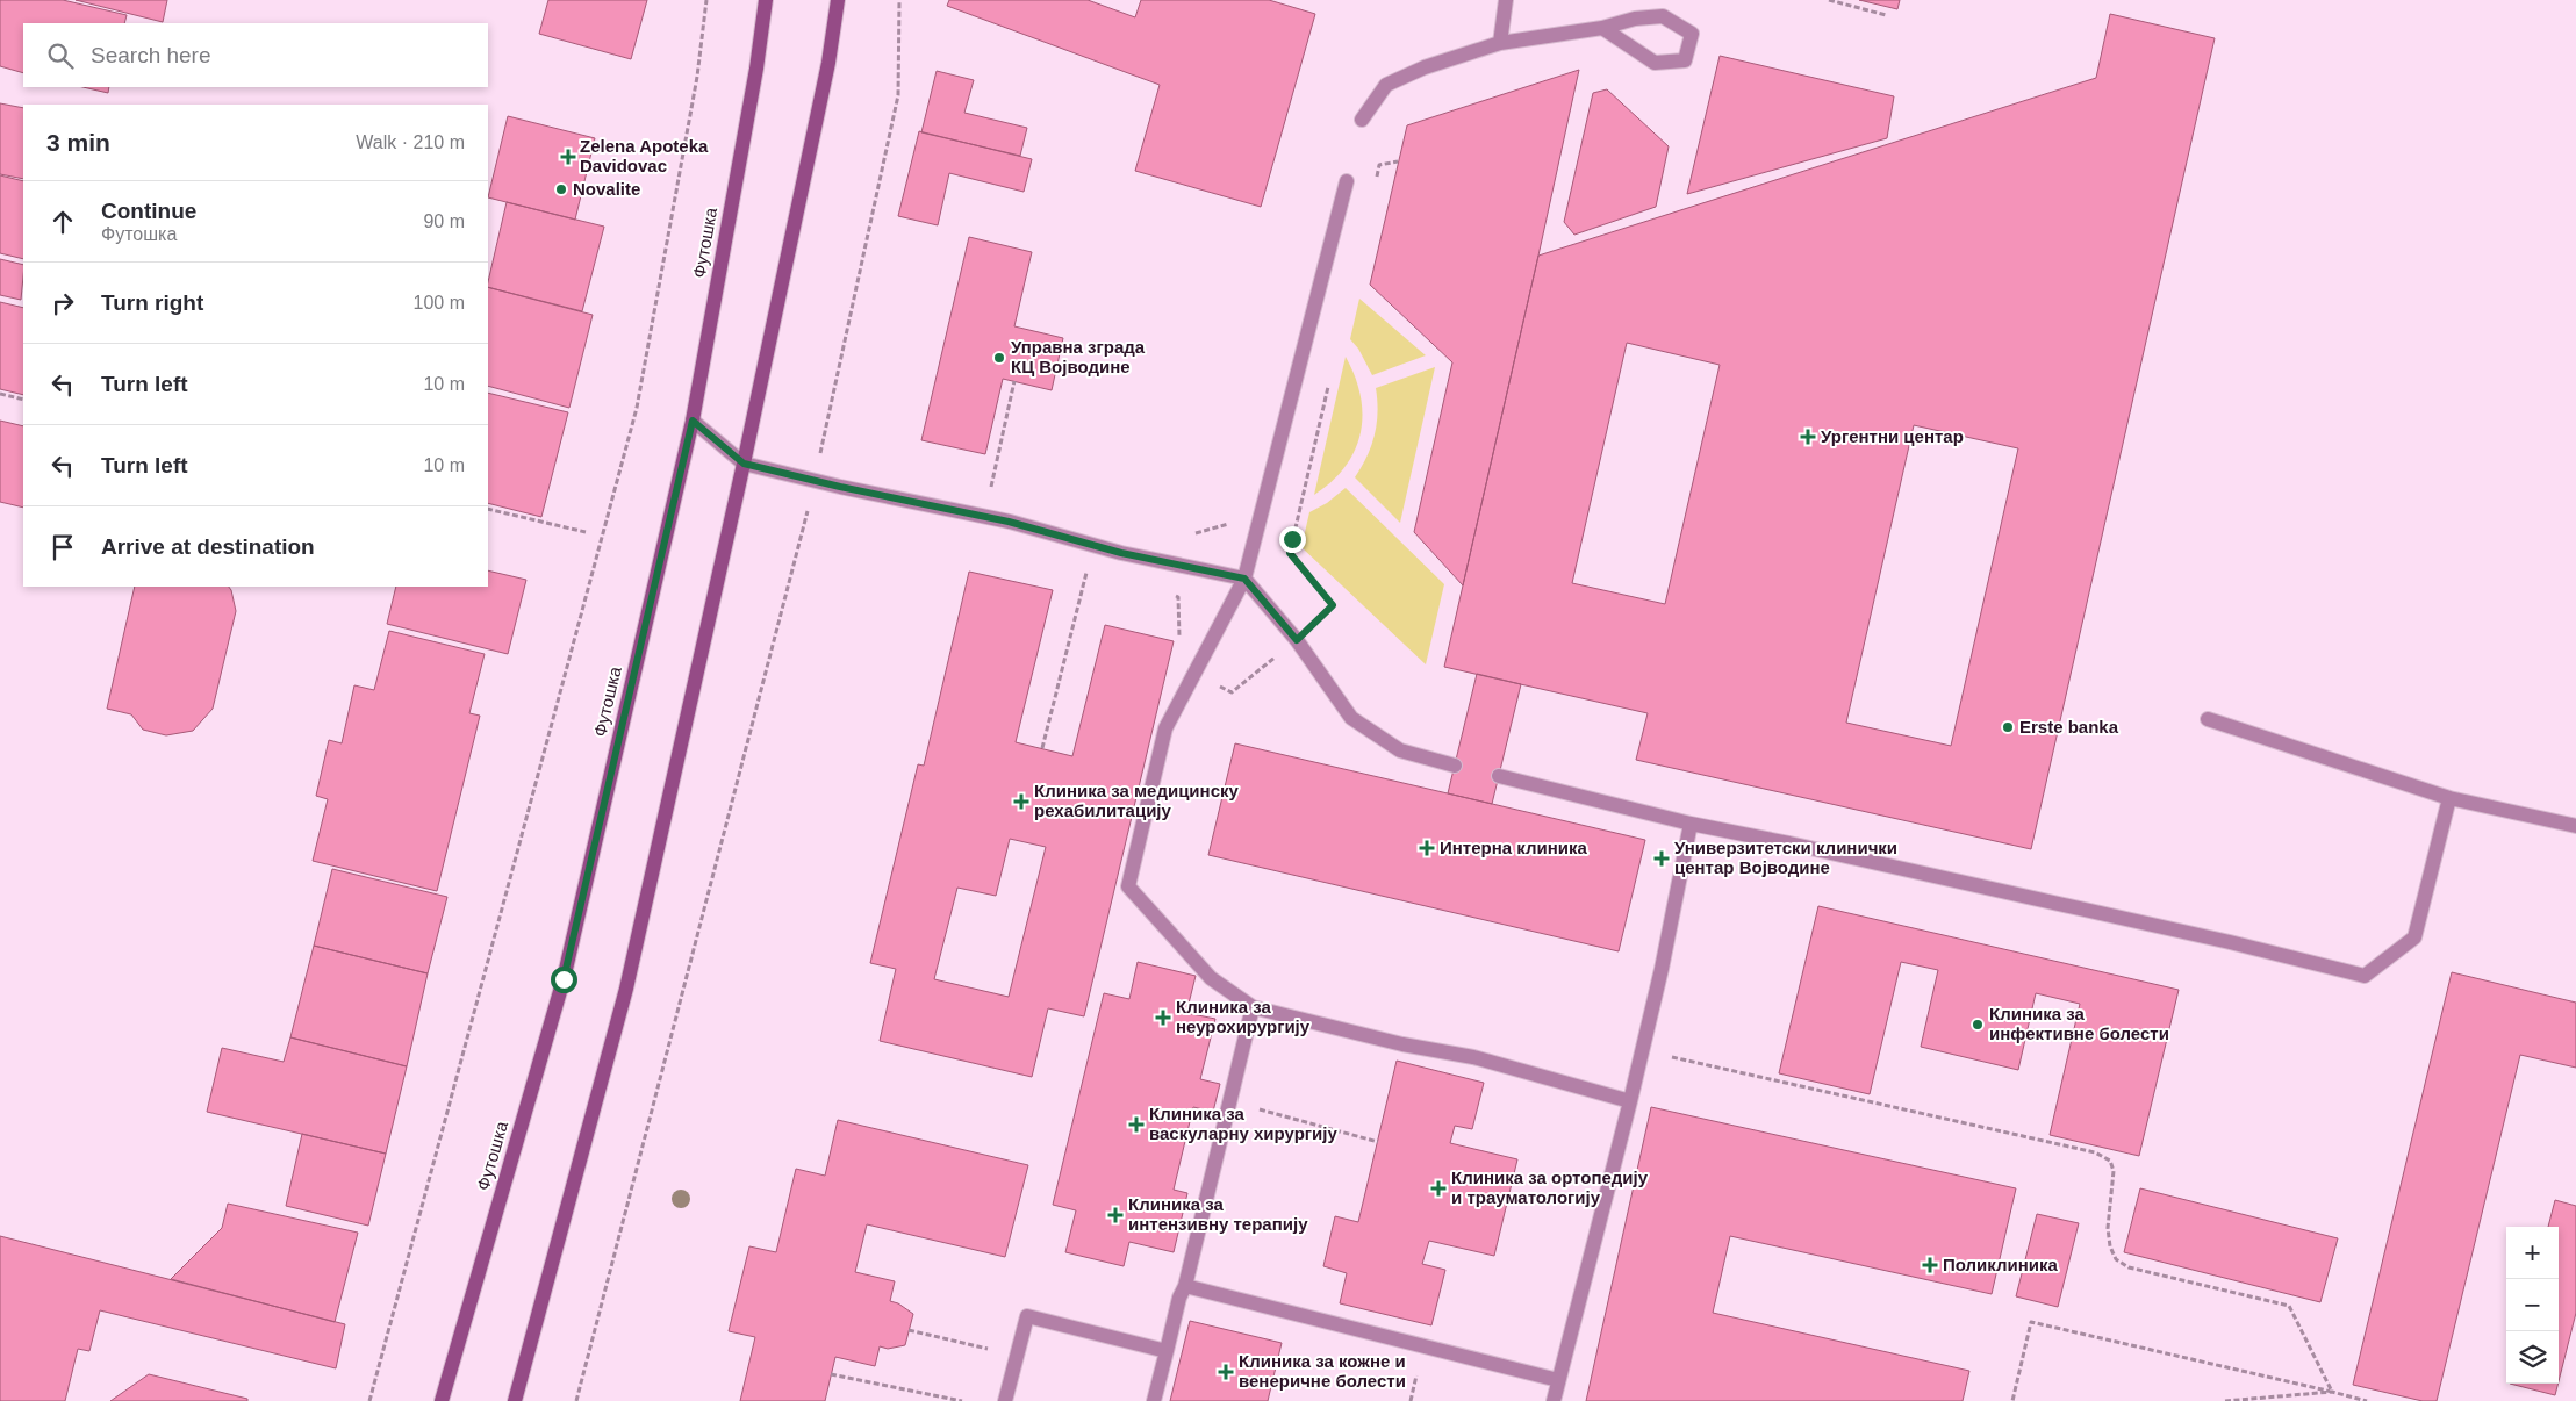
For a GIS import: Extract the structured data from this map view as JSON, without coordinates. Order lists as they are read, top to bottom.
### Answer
{
  "streets": {
    "main road": ["Футошка"]
  },
  "places": {
    "health": [
      "Zelena Apoteka Davidovac",
      "Ургентни центар",
      "Клиника за медицинску рехабилитацију",
      "Интерна клиника",
      "Универзитетски клинички центар Војводине",
      "Клиника за неурохирургију",
      "Клиника за васкуларну хирургију",
      "Клиника за ортопедију и трауматологију",
      "Клиника за интензивну терапију",
      "Поликлиника",
      "Клиника за кожне и венеричне болести"
    ],
    "other": [
      "Novalite",
      "Управна зграда КЦ Војводине",
      "Erste banka",
      "Клиника за инфективне болести"
    ]
  },
  "page": {
    "search": "Search here",
    "heading": ["3 min", "Walk · 210 m"],
    "list": [
      ["Continue", "Футошка", "90 m"],
      ["Turn right", "100 m"],
      ["Turn left", "10 m"],
      ["Turn left", "10 m"],
      "Arrive at destination"
    ],
    "map_buttons": ["+", "−"]
  }
}
